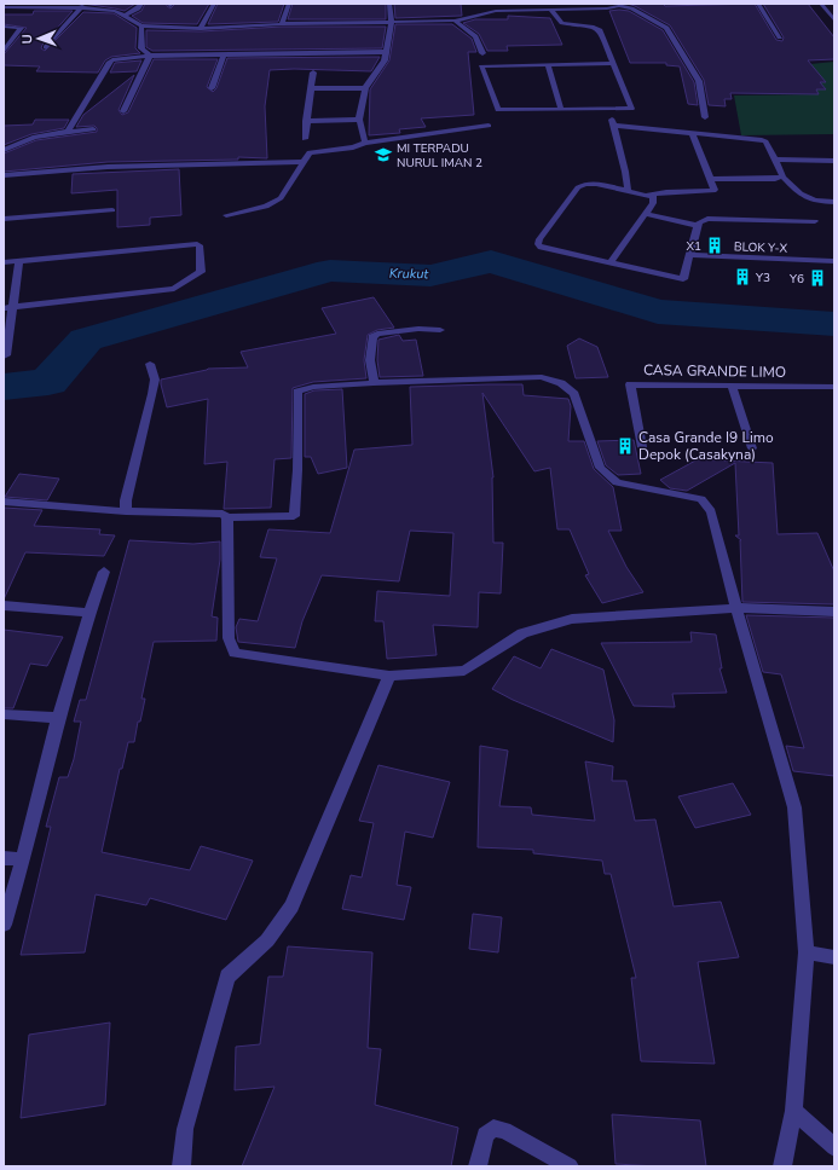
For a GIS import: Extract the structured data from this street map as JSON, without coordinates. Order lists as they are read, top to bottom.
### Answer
{
  "streets": {
    "street": ["BLOK Y-X", "CASA GRANDE LIMO"]
  },
  "water": ["Krukut"],
  "places": {
    "school or university": ["MI TERPADU NURUL IMAN 2"],
    "building": [
      "X1",
      "Y3",
      "Y6",
      "Casa Grande I9 Limo Depok (Casakyna)"
    ]
  },
  "north": "left"
}
